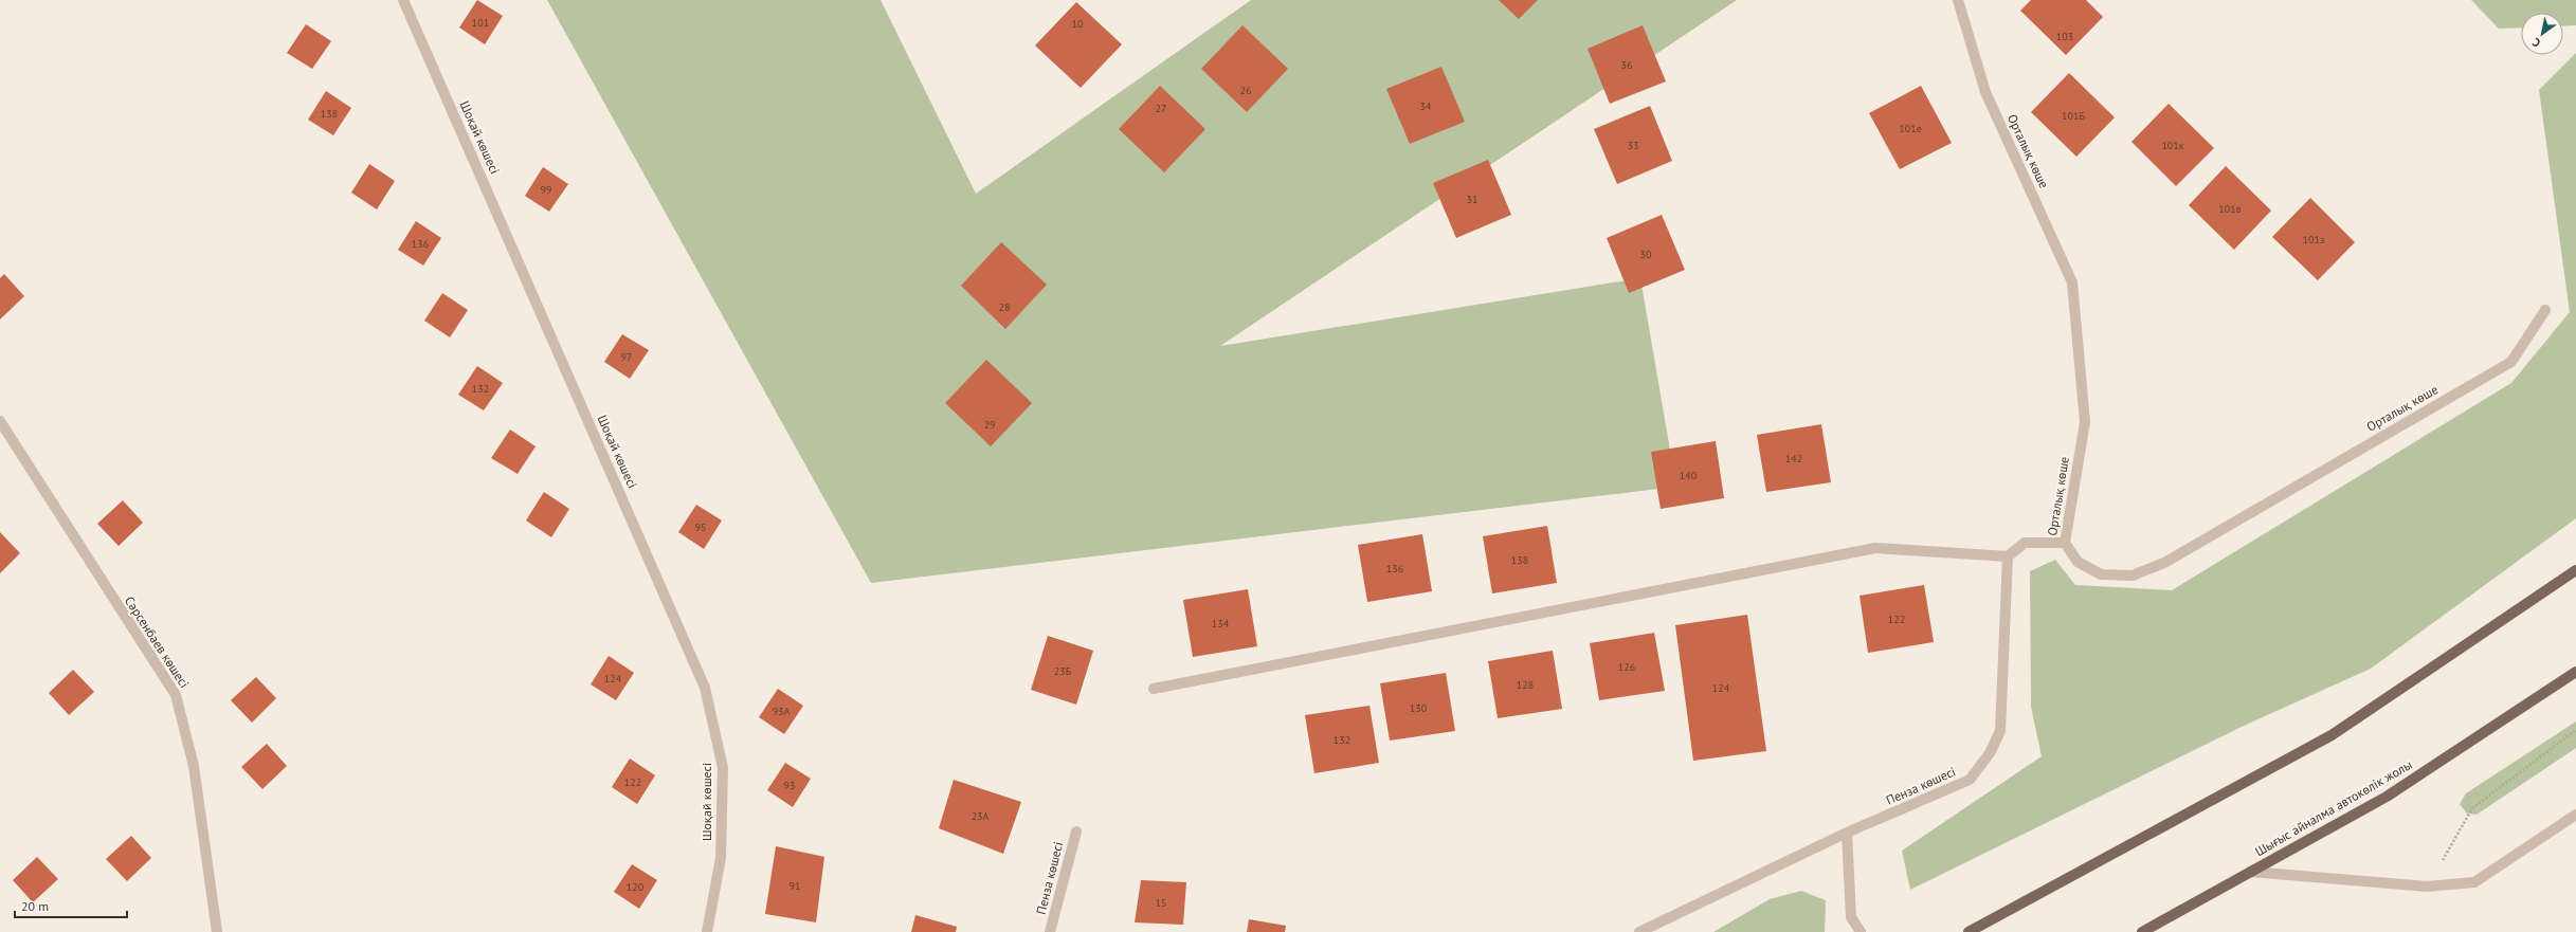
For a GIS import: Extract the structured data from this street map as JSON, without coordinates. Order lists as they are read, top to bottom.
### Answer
{
  "streets": {
    "main road": ["Шығыс айналма автокөлік жолы"],
    "street": [
      "Шоқай көшесі",
      "Орталық көше",
      "Сәрсенбаев көшесі",
      "Пенза көшесі"
    ]
  },
  "house_numbers": [
    "101",
    "10",
    "103",
    "36",
    "26",
    "34",
    "27",
    "138",
    "101Б",
    "101е",
    "33",
    "101к",
    "99",
    "31",
    "101в",
    "101з",
    "136",
    "30",
    "28",
    "97",
    "132",
    "29",
    "142",
    "140",
    "95",
    "138",
    "136",
    "122",
    "134",
    "126",
    "23Б",
    "124",
    "128",
    "124",
    "130",
    "93А",
    "132",
    "122",
    "93",
    "23А",
    "91",
    "120",
    "15"
  ],
  "scale_bar": "20 m",
  "north": "bottom left"
}
